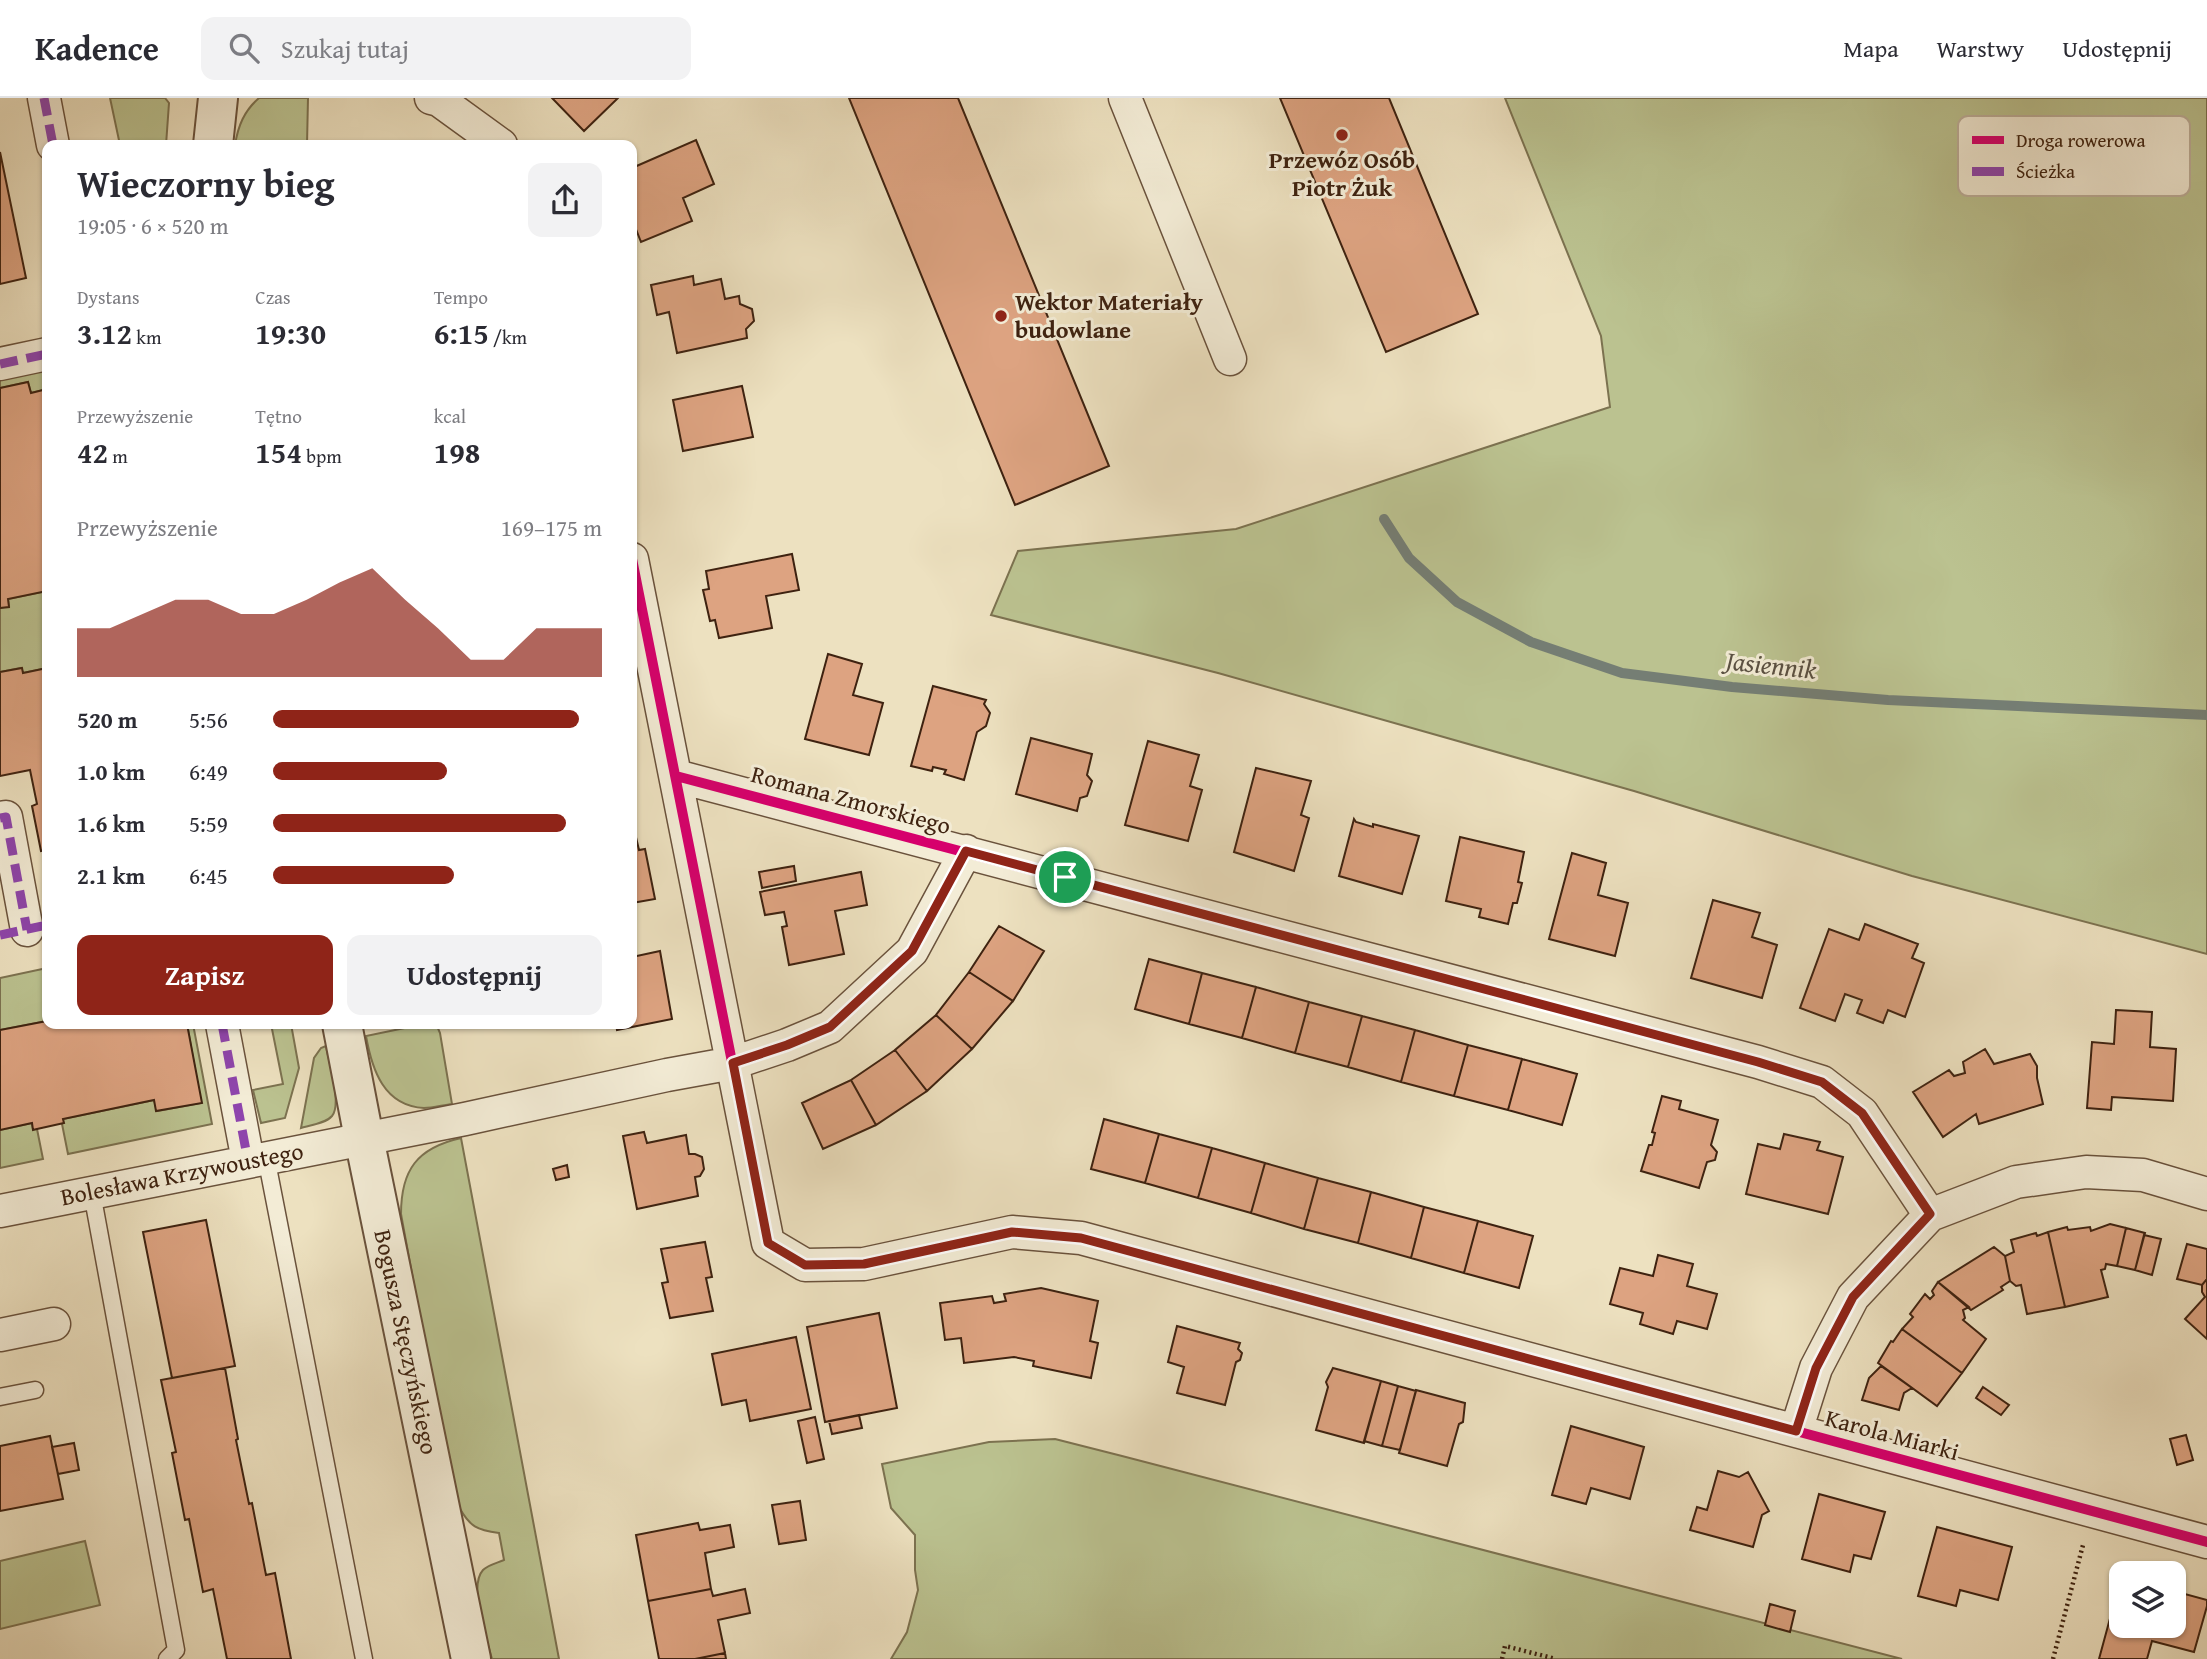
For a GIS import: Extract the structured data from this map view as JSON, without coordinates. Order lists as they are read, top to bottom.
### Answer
{
  "streets": {
    "street": [
      "Romana Zmorskiego",
      "Bolesława Krzywoustego",
      "Bogusza Stęczyńskiego",
      "Karola Miarki"
    ]
  },
  "crossings": [
    ["Romana Zmorskiego", "Bolesława Krzywoustego"],
    ["Romana Zmorskiego", "Bogusza Stęczyńskiego"],
    ["Romana Zmorskiego", "Karola Miarki"],
    ["Bolesława Krzywoustego", "Bogusza Stęczyńskiego"]
  ],
  "water": ["Jasiennik"],
  "places": ["Przewóz Osób Piotr Żuk", "Wektor Materiały budowlane"],
  "legend": ["Droga rowerowa", "Ścieżka"],
  "page": {
    "header": "Kadence",
    "search": "Szukaj tutaj",
    "nav": ["Mapa", "Warstwy", "Udostępnij"],
    "heading": ["Wieczorny bieg", "19:05 · 6 × 520 m"],
    "stats": [
      ["Dystans", "3.12 km"],
      ["Czas", "19:30"],
      ["Tempo", "6:15 /km"],
      ["Przewyższenie", "42 m"],
      ["Tętno", "154 bpm"],
      ["kcal", "198"]
    ],
    "chart": ["Przewyższenie", "169–175 m"],
    "list": [
      {
        "name": "520 m",
        "note": "5:56"
      },
      {
        "name": "1.0 km",
        "note": "6:49"
      },
      {
        "name": "1.6 km",
        "note": "5:59"
      },
      {
        "name": "2.1 km",
        "note": "6:45"
      }
    ],
    "buttons": ["Zapisz", "Udostępnij"]
  }
}
